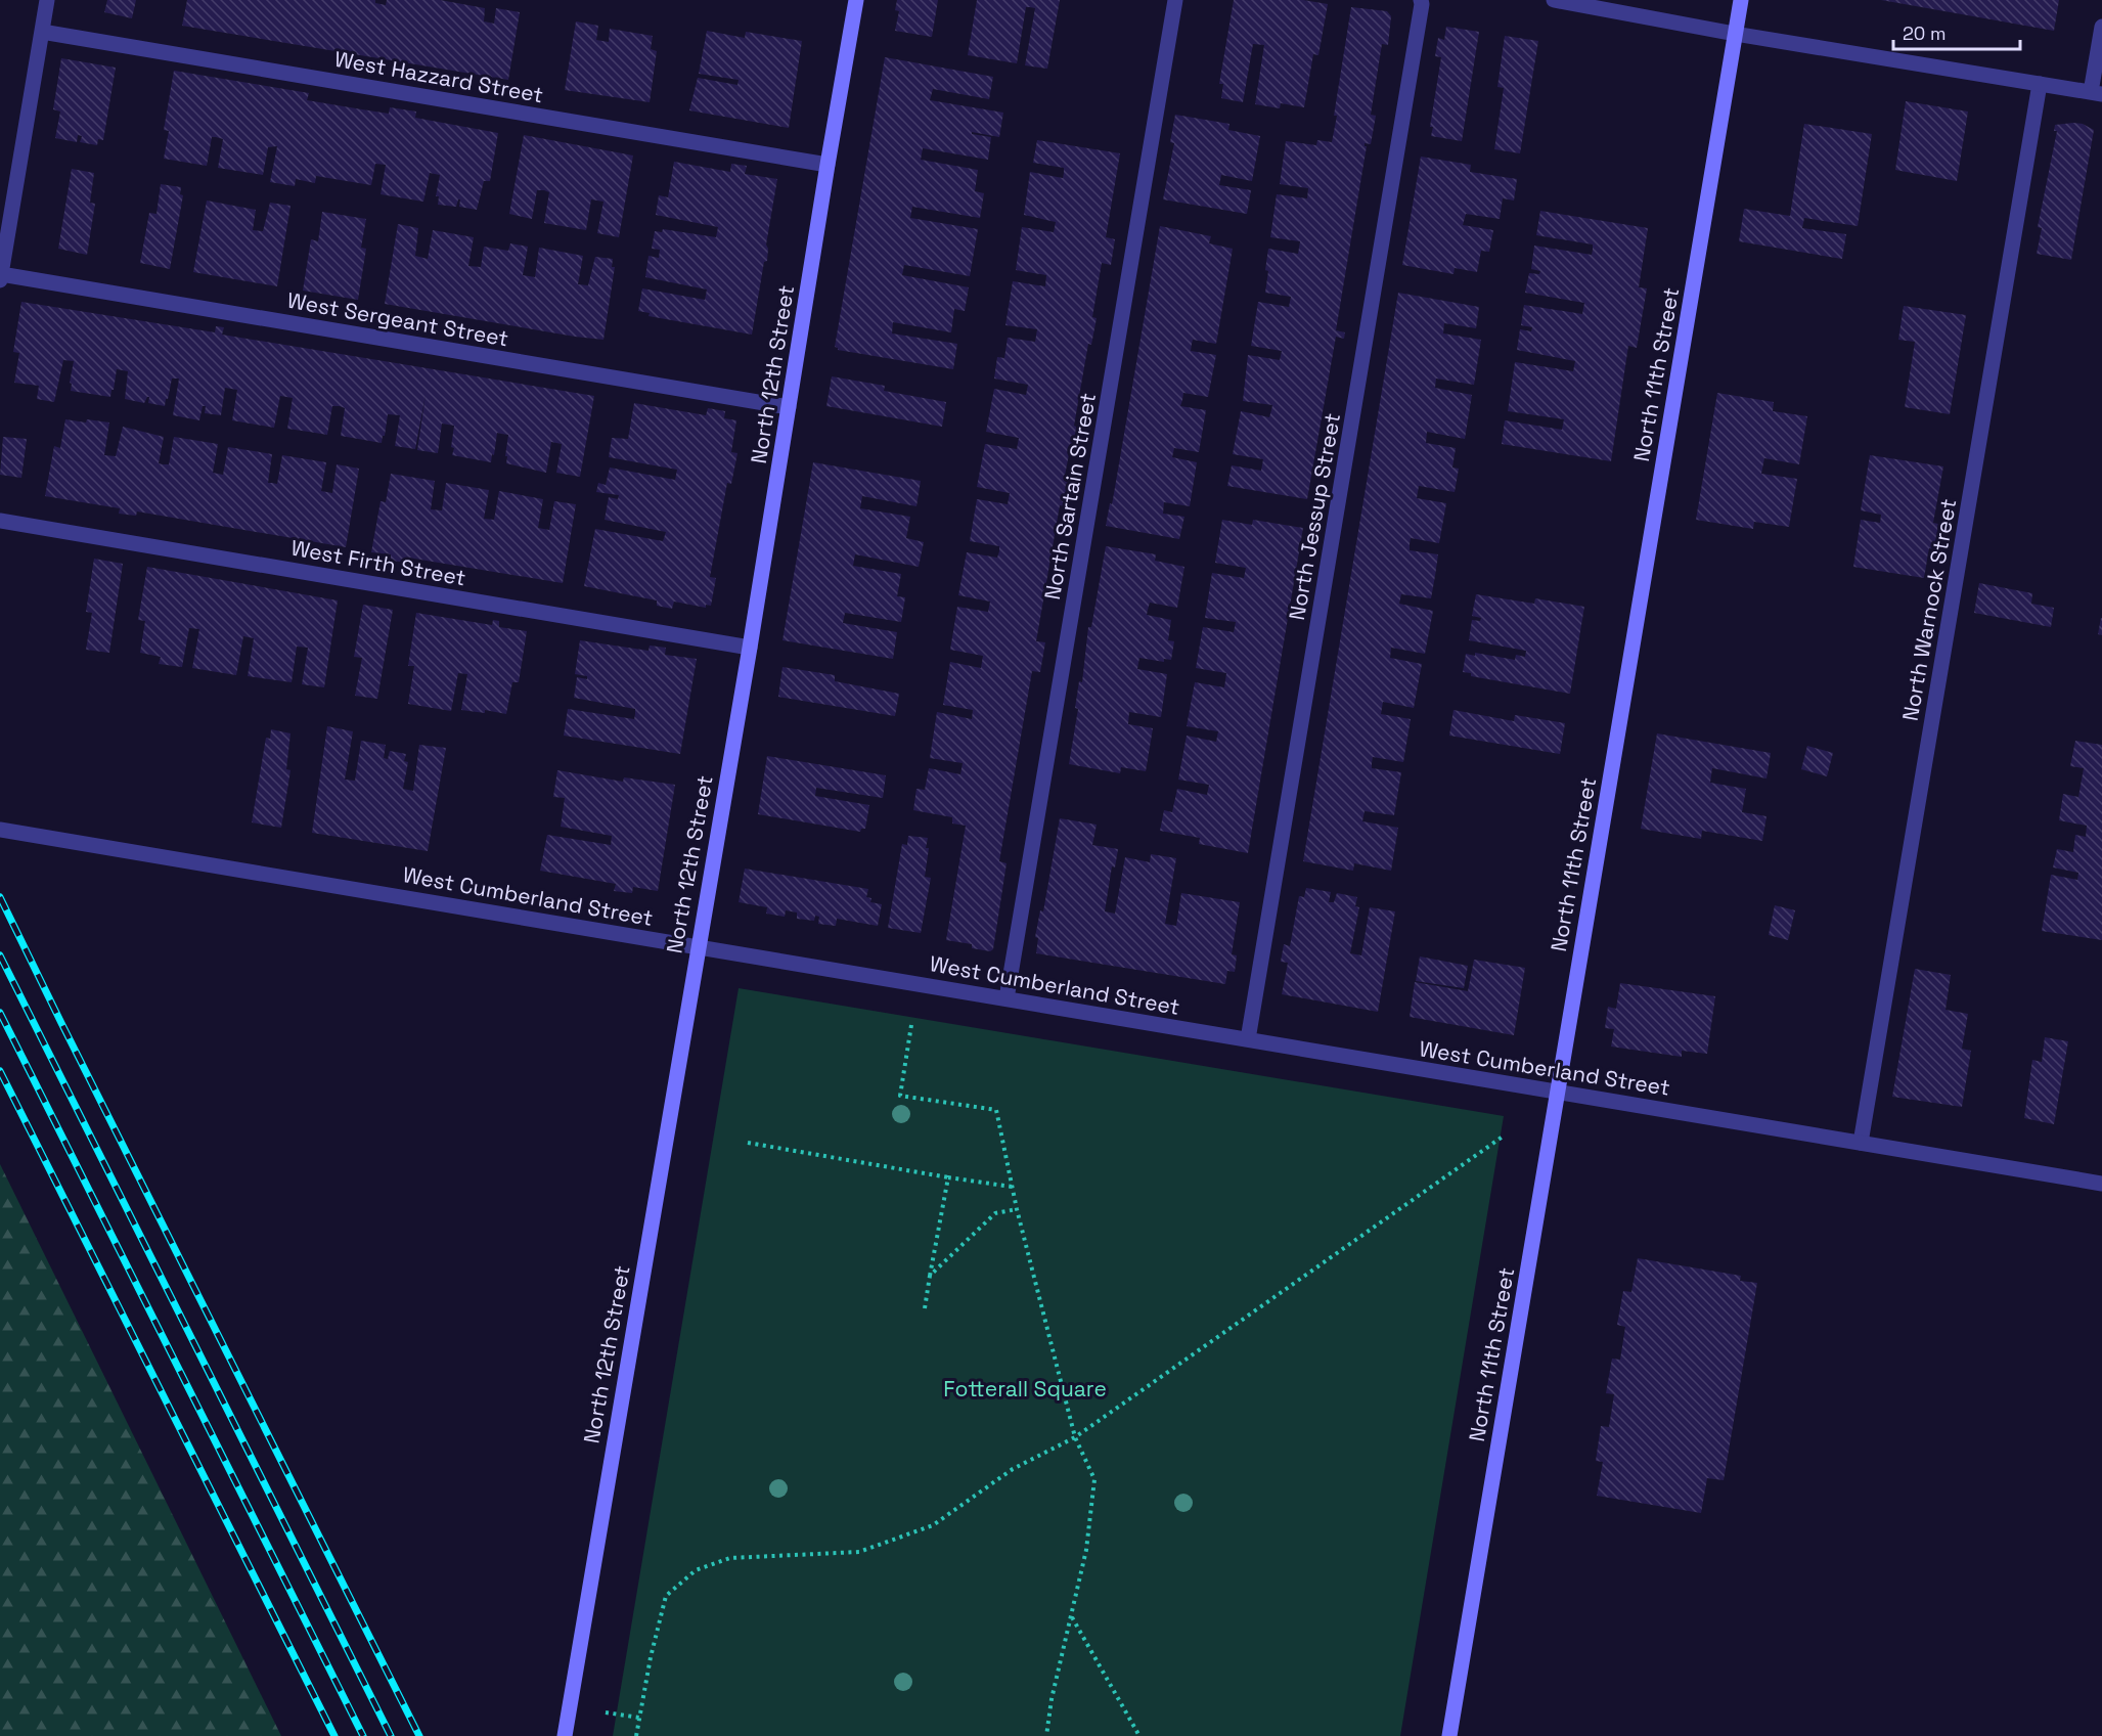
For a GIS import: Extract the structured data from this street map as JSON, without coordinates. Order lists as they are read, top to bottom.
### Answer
{
  "streets": {
    "main road": ["North 12th Street", "North 11th Street"],
    "street": [
      "West Hazzard Street",
      "West Sergeant Street",
      "North Sartain Street",
      "North Jessup Street",
      "West Firth Street",
      "North Warnock Street",
      "West Cumberland Street"
    ]
  },
  "crossings": [
    ["West Hazzard Street", "North 12th Street"],
    ["West Sergeant Street", "North 12th Street"],
    ["North 12th Street", "West Firth Street"],
    ["North 12th Street", "West Cumberland Street"],
    ["North 11th Street", "West Cumberland Street"],
    ["North Sartain Street", "West Cumberland Street"],
    ["North Jessup Street", "West Cumberland Street"],
    ["North Warnock Street", "West Cumberland Street"]
  ],
  "parks": ["Fotterall Square"],
  "scale_bar": "20 m"
}
